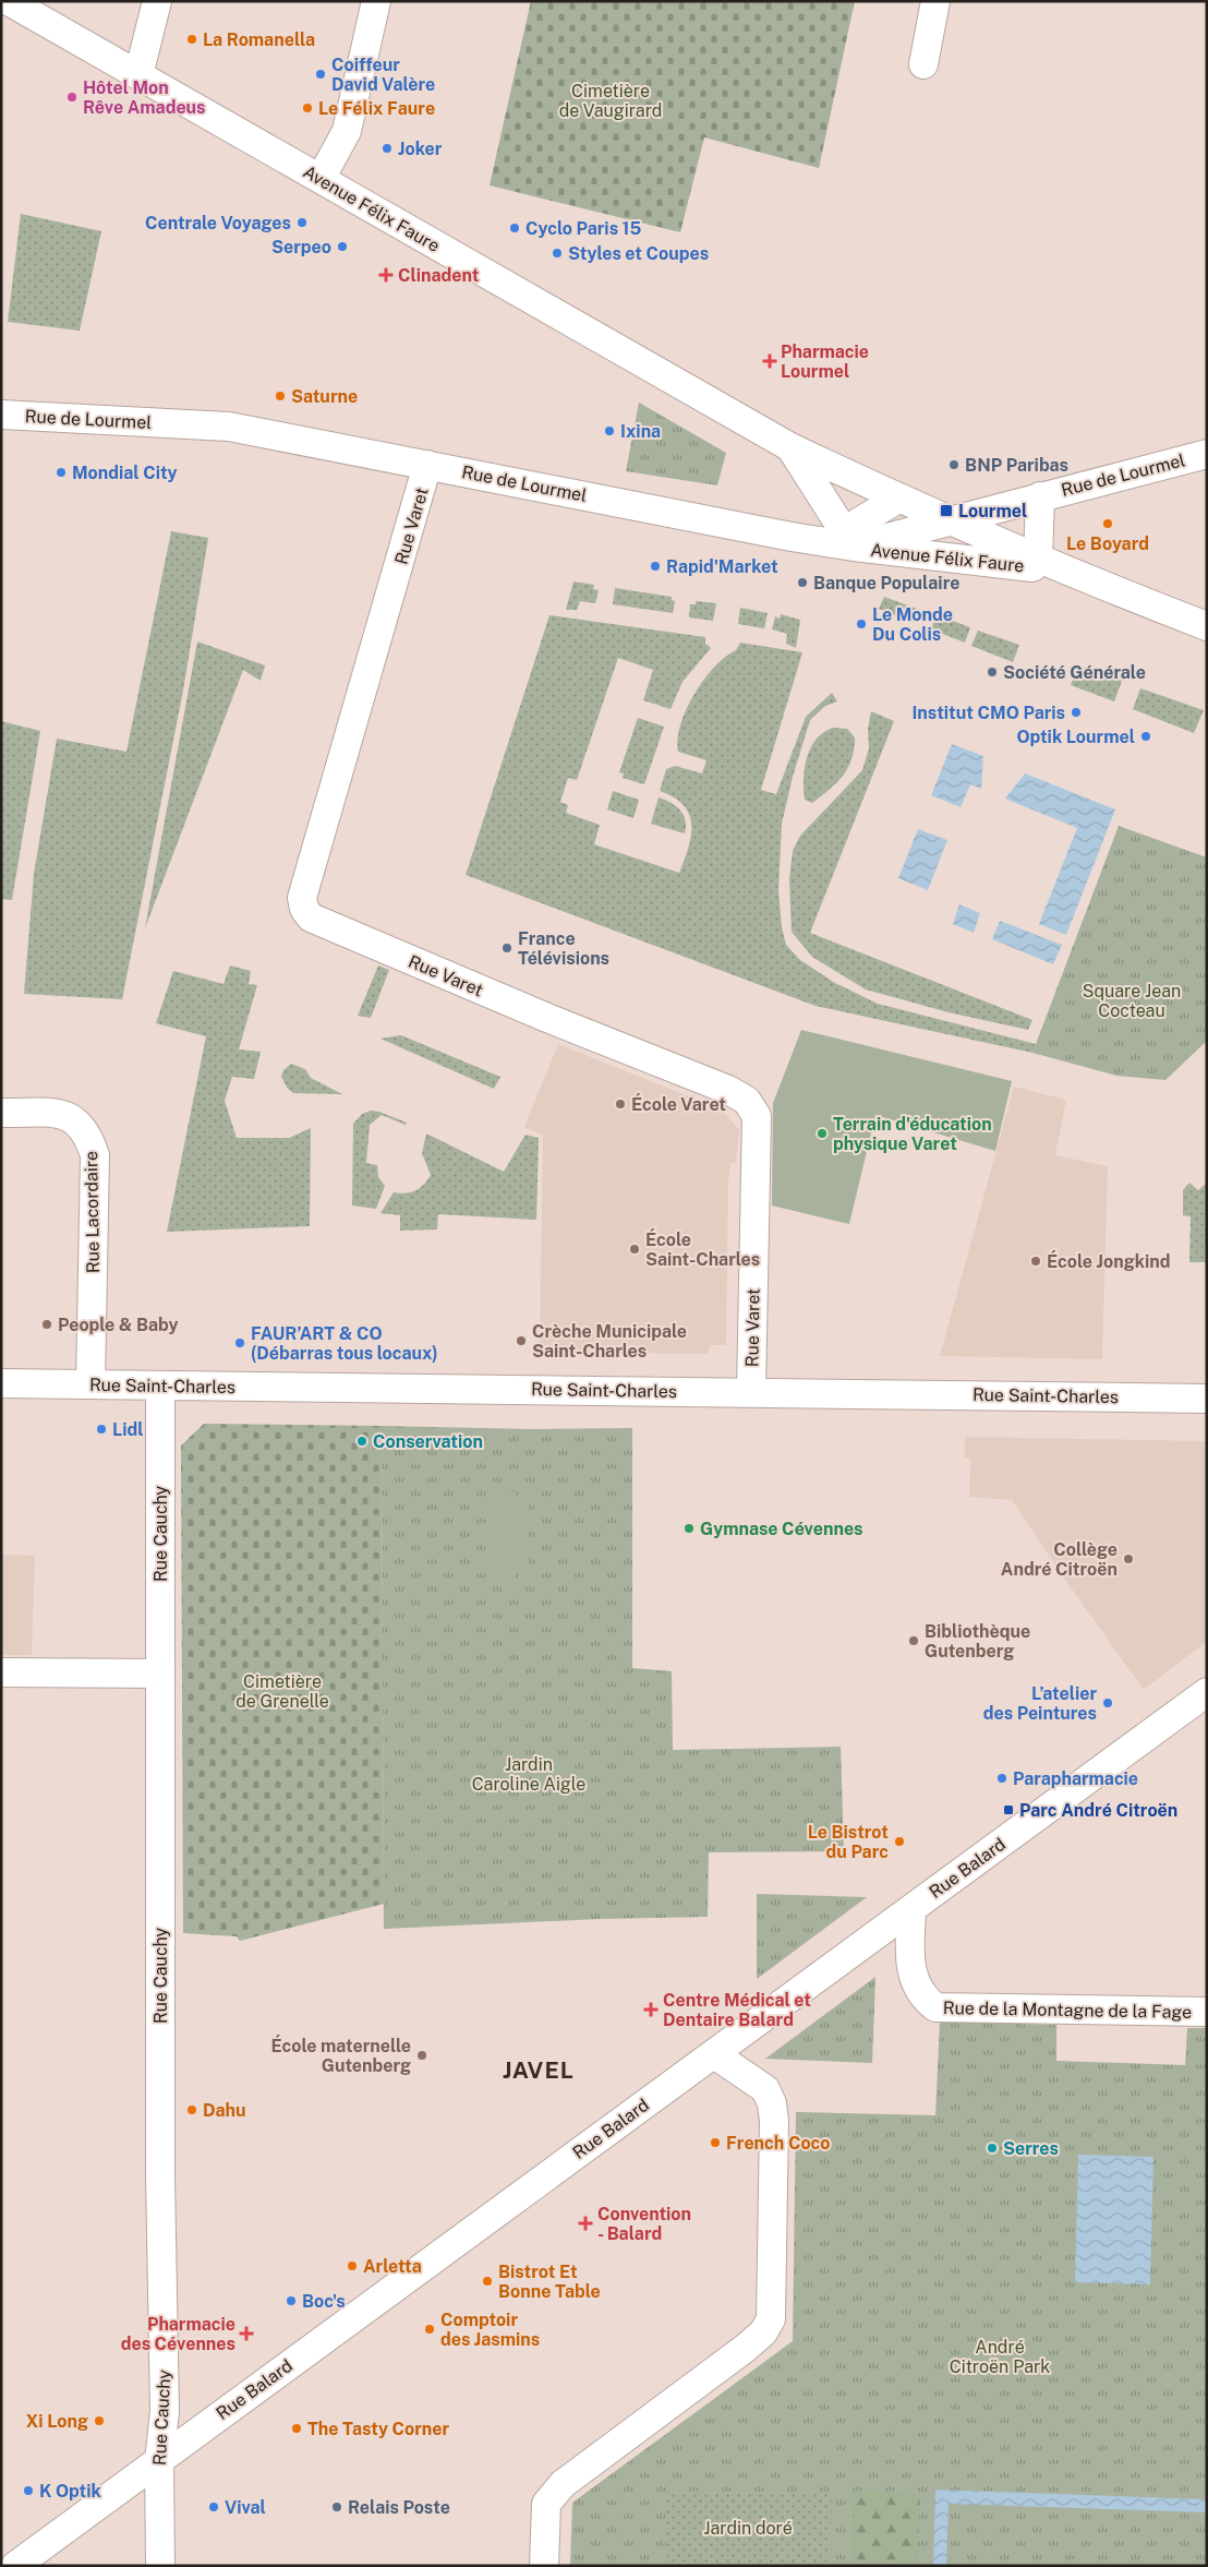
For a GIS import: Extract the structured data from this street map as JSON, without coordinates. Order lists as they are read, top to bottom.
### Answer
{
  "streets": {
    "street": [
      "Avenue Félix Faure",
      "Rue de Lourmel",
      "Rue Varet",
      "Rue Lacordaire",
      "Rue Saint-Charles",
      "Rue Cauchy",
      "Rue Balard",
      "Rue de la Montagne de la Fage"
    ]
  },
  "crossings": [
    ["Avenue Félix Faure", "Rue de Lourmel"],
    ["Rue de Lourmel", "Rue Varet"],
    ["Rue Varet", "Rue Saint-Charles"],
    ["Rue Lacordaire", "Rue Saint-Charles"],
    ["Rue Saint-Charles", "Rue Cauchy"],
    ["Rue Cauchy", "Rue Balard"],
    ["Rue Balard", "Rue de la Montagne de la Fage"]
  ],
  "districts": ["JAVEL"],
  "parks": [
    "Cimetière de Vaugirard",
    "Square Jean Cocteau",
    "Cimetière de Grenelle",
    "Jardin Caroline Aigle",
    "André Citroën Park",
    "Jardin doré"
  ],
  "places": {
    "other": [
      "La Romanella",
      "Coiffeur David Valère",
      "Hôtel Mon Rêve Amadeus",
      "Le Félix Faure",
      "Joker",
      "Centrale Voyages",
      "Cyclo Paris 15",
      "Serpeo",
      "Styles et Coupes",
      "Saturne",
      "Ixina",
      "BNP Paribas",
      "Mondial City",
      "Le Boyard",
      "Rapid'Market",
      "Banque Populaire",
      "Le Monde Du Colis",
      "Société Générale",
      "Institut CMO Paris",
      "Optik Lourmel",
      "France Télévisions",
      "École Varet",
      "Terrain d'éducation physique Varet",
      "École Saint-Charles",
      "École Jongkind",
      "People & Baby",
      "Crèche Municipale Saint-Charles",
      "FAUR’ART & CO (Débarras tous locaux)",
      "Lidl",
      "Conservation",
      "Gymnase Cévennes",
      "Collège André Citroën",
      "Bibliothèque Gutenberg",
      "L’atelier des Peintures",
      "Parapharmacie",
      "Le Bistrot du Parc",
      "École maternelle Gutenberg",
      "Dahu",
      "French Coco",
      "Serres",
      "Arletta",
      "Bistrot Et Bonne Table",
      "Boc's",
      "Comptoir des Jasmins",
      "Xi Long",
      "The Tasty Corner",
      "K Optik",
      "Vival",
      "Relais Poste"
    ],
    "health": [
      "Clinadent",
      "Pharmacie Lourmel",
      "Centre Médical et Dentaire Balard",
      "Convention - Balard",
      "Pharmacie des Cévennes"
    ],
    "transit": ["Lourmel", "Parc André Citroën"]
  }
}
